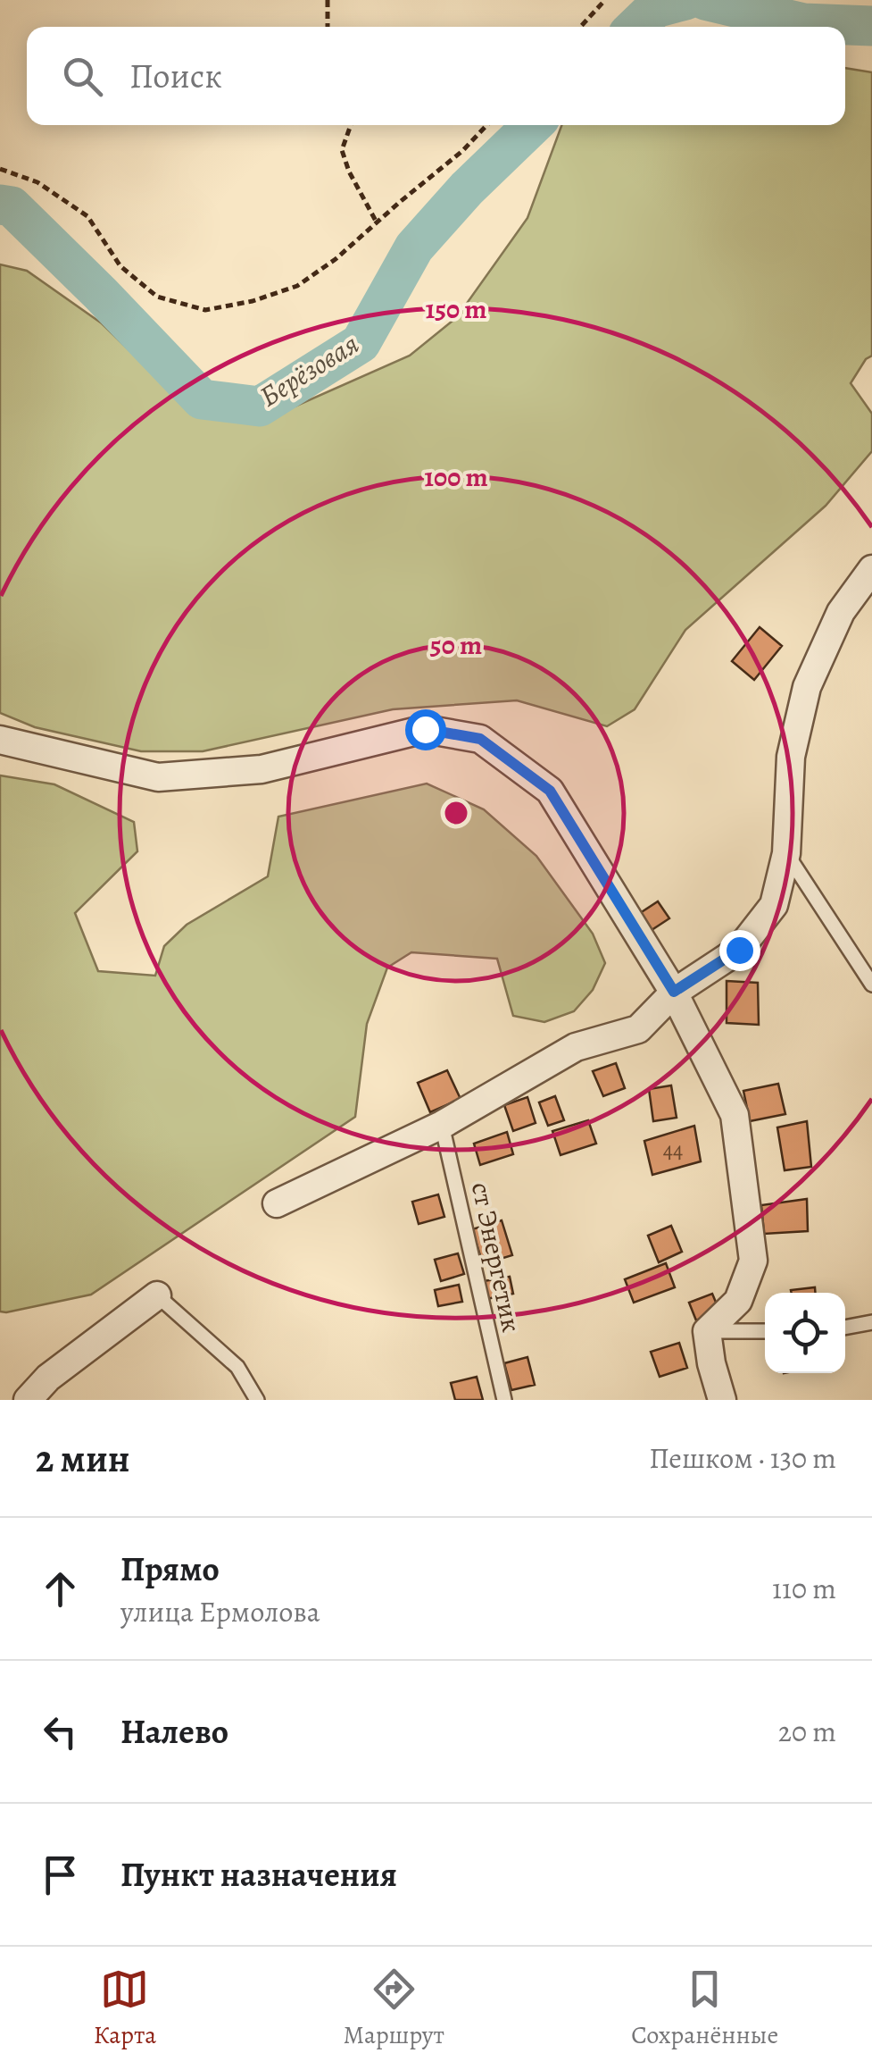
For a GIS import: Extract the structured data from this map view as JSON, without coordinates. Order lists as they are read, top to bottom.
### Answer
{
  "streets": {
    "lane": ["ст Энергетик"]
  },
  "water": ["Берёзовая"],
  "house_numbers": ["44"],
  "page": {
    "search": "Поиск",
    "heading": ["2 мин", "Пешком · 130 m"],
    "list": [
      ["Прямо", "улица Ермолова", "110 m"],
      ["Налево", "20 m"],
      "Пункт назначения"
    ],
    "nav": ["Карта", "Маршрут", "Сохранённые"]
  },
  "rings": ["150 m", "100 m", "50 m"]
}
